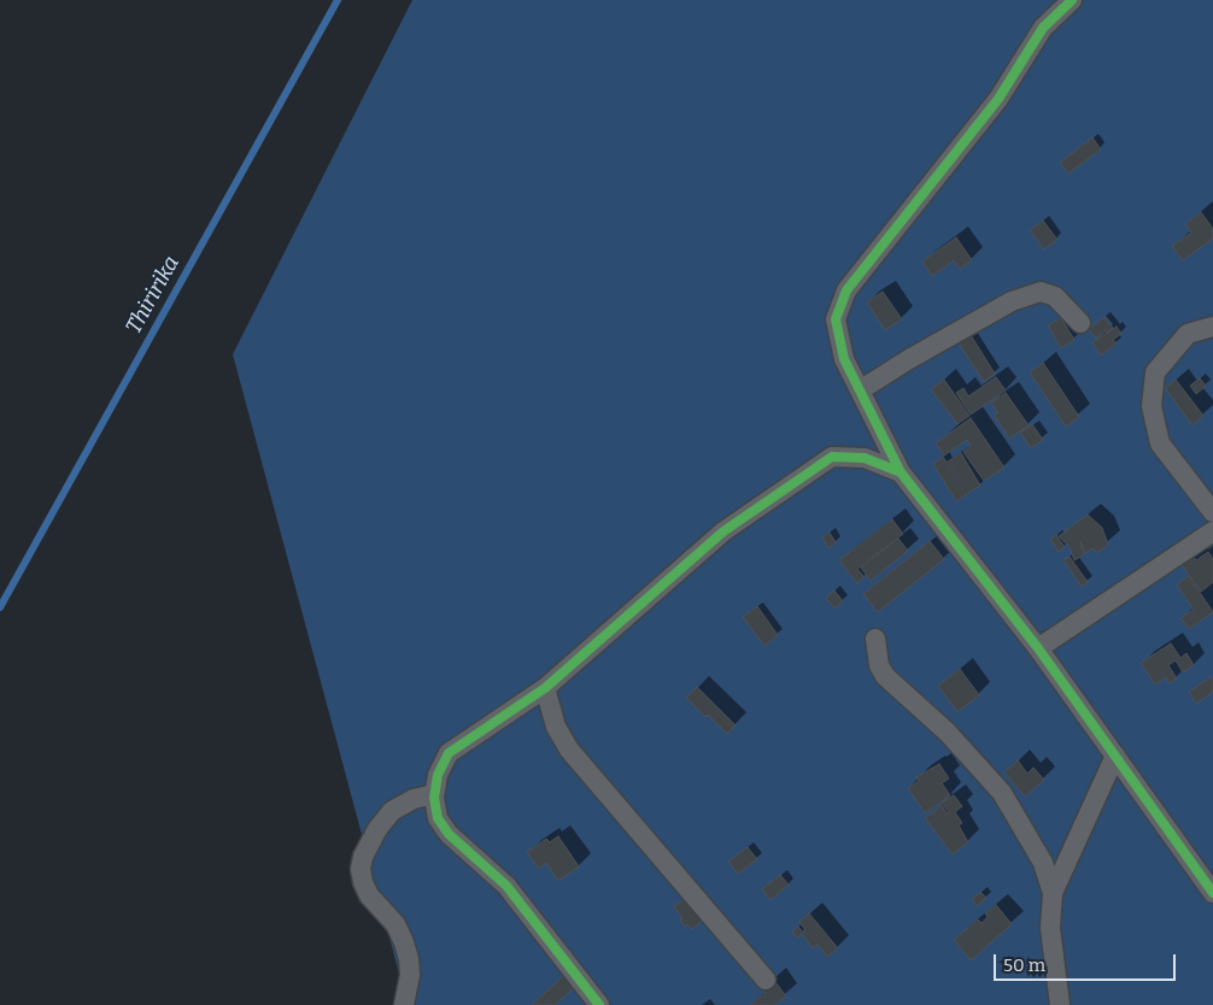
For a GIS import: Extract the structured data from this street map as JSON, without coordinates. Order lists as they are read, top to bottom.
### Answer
{
  "water": ["Thiririka"],
  "scale_bar": "50 m"
}
